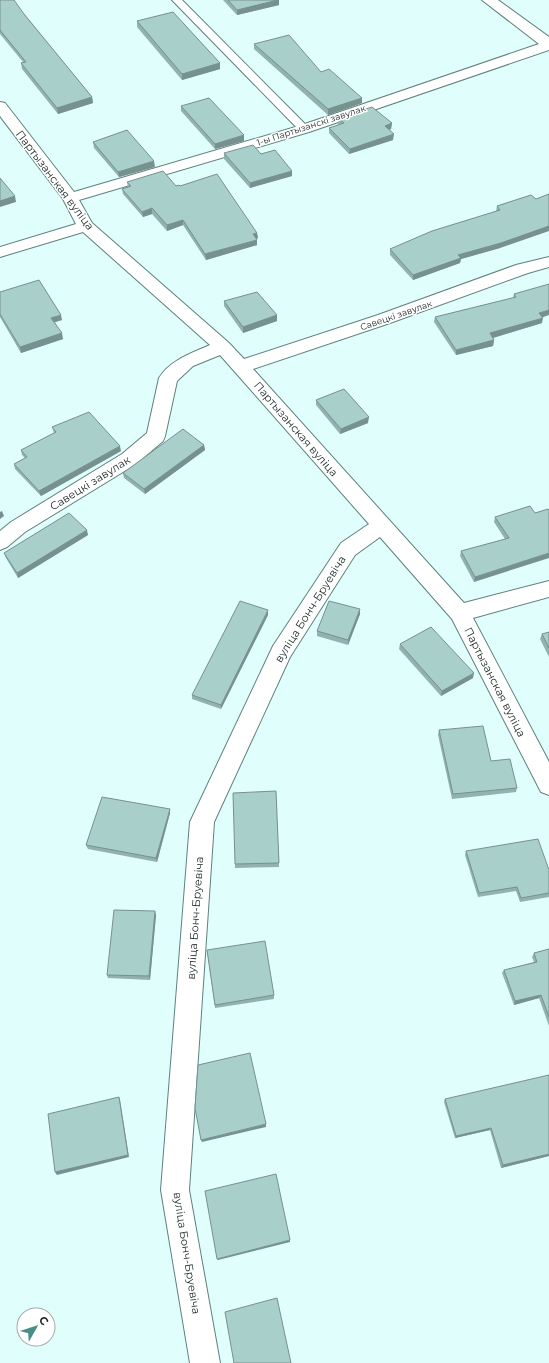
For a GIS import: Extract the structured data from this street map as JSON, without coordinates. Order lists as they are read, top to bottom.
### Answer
{
  "streets": {
    "street": [
      "1-ы Партызанскі завулак",
      "Партызанская вуліца",
      "Савецкі завулак",
      "вуліца Бонч-Бруевіча"
    ]
  },
  "crossings": [
    ["1-ы Партызанскі завулак", "Партызанская вуліца"],
    ["Партызанская вуліца", "Савецкі завулак"],
    ["Партызанская вуліца", "вуліца Бонч-Бруевіча"]
  ],
  "north": "top right"
}
